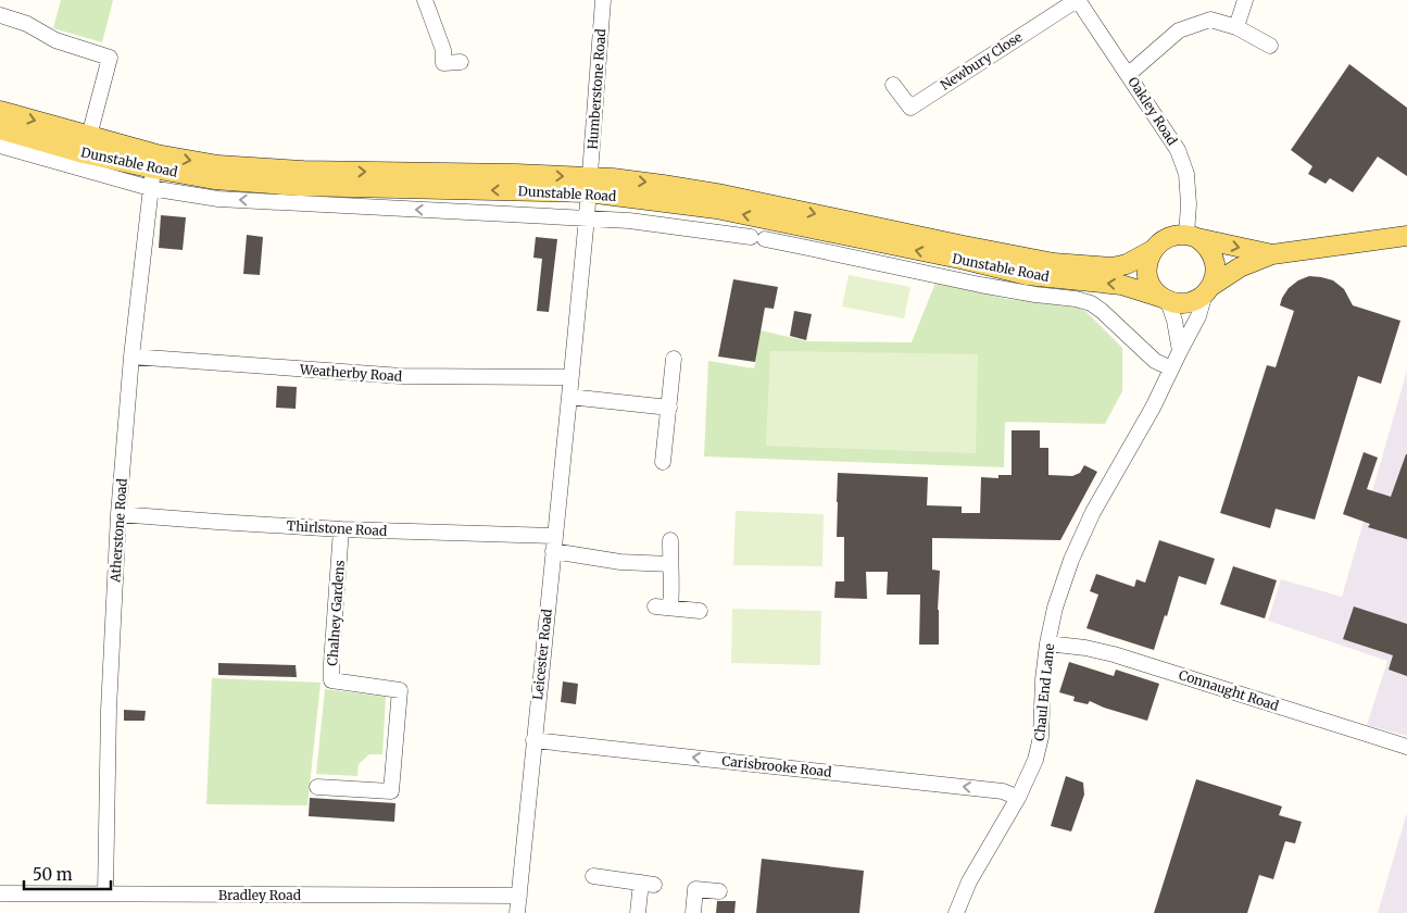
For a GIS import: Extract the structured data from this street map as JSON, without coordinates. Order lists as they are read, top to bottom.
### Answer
{
  "streets": {
    "main road": ["Dunstable Road"],
    "street": [
      "Newbury Close",
      "Humberstone Road",
      "Oakley Road",
      "Weatherby Road",
      "Thirlstone Road",
      "Atherstone Road",
      "Chalney Gardens",
      "Leicester Road",
      "Connaught Road",
      "Chaul End Lane",
      "Carisbrooke Road",
      "Bradley Road"
    ]
  },
  "crossings": [
    ["Newbury Close", "Oakley Road"],
    ["Humberstone Road", "Dunstable Road"],
    ["Humberstone Road", "Leicester Road"],
    ["Oakley Road", "Dunstable Road"],
    ["Oakley Road", "Chaul End Lane"],
    ["Dunstable Road", "Atherstone Road"],
    ["Dunstable Road", "Leicester Road"],
    ["Dunstable Road", "Chaul End Lane"],
    ["Weatherby Road", "Atherstone Road"],
    ["Weatherby Road", "Leicester Road"],
    ["Thirlstone Road", "Atherstone Road"],
    ["Thirlstone Road", "Chalney Gardens"],
    ["Thirlstone Road", "Leicester Road"],
    ["Atherstone Road", "Bradley Road"],
    ["Leicester Road", "Carisbrooke Road"],
    ["Leicester Road", "Bradley Road"],
    ["Connaught Road", "Chaul End Lane"],
    ["Chaul End Lane", "Carisbrooke Road"]
  ],
  "one_way": ["Carisbrooke Road"],
  "scale_bar": "50 m"
}
